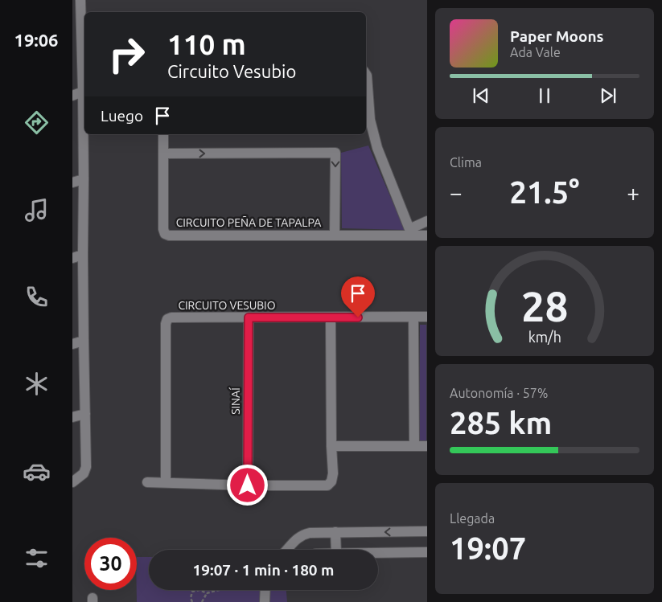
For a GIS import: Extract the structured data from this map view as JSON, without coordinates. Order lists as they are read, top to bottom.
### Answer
{
  "streets": {
    "street": ["CIRCUITO PEÑA DE TAPALPA", "CIRCUITO VESUBIO", "SINAÍ"]
  },
  "crossings": [
    ["CIRCUITO VESUBIO", "SINAÍ"]
  ],
  "page": {
    "tabs": "19:06",
    "turn": ["110 m", "Circuito Vesubio"],
    "song": ["Paper Moons", "Ada Vale"],
    "then": "Luego",
    "tile": [
      "Clima",
      ["Autonomía · 57%", "285 km"],
      ["Llegada", "19:07"]
    ],
    "heat": ["−", "21.5°", "+"],
    "limit": "30",
    "trip": "19:07 · 1 min · 180 m",
    "gauge": ["28", "km/h"]
  }
}
